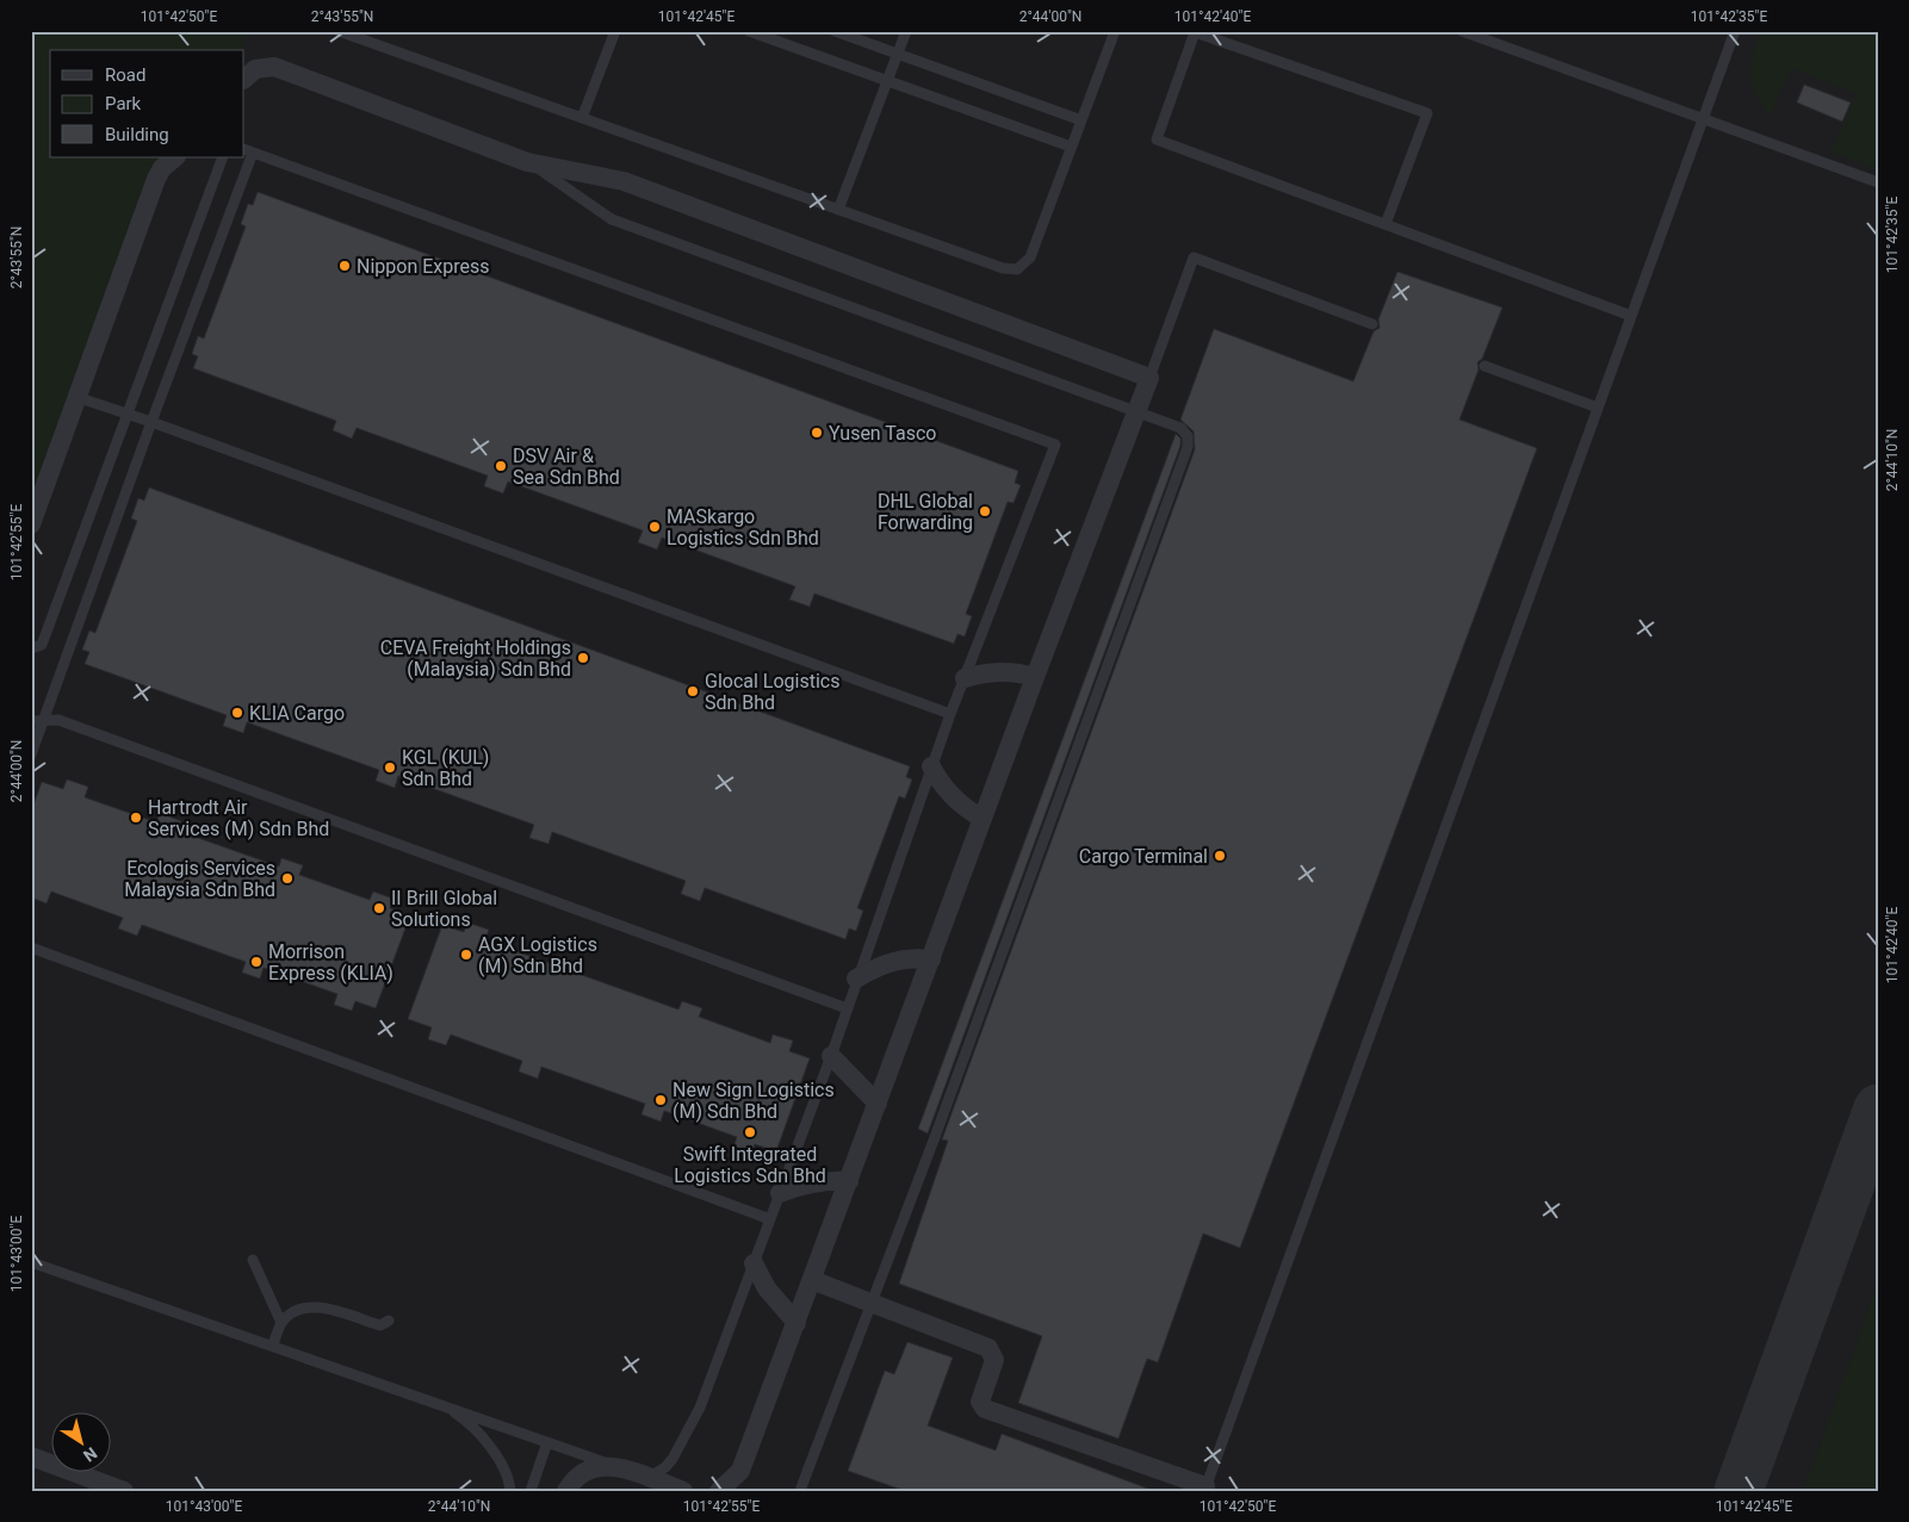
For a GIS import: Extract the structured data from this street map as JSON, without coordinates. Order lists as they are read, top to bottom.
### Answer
{
  "places": [
    "Nippon Express",
    "Yusen Tasco",
    "DSV Air & Sea Sdn Bhd",
    "DHL Global Forwarding",
    "MASkargo Logistics Sdn Bhd",
    "CEVA Freight Holdings (Malaysia) Sdn Bhd",
    "Glocal Logistics Sdn Bhd",
    "KLIA Cargo",
    "KGL (KUL) Sdn Bhd",
    "Hartrodt Air Services (M) Sdn Bhd",
    "Cargo Terminal",
    "Ecologis Services Malaysia Sdn Bhd",
    "II Brill Global Solutions",
    "AGX Logistics (M) Sdn Bhd",
    "Morrison Express (KLIA)",
    "New Sign Logistics (M) Sdn Bhd",
    "Swift Integrated Logistics Sdn Bhd"
  ],
  "legend": ["Road", "Park", "Building"],
  "north": "bottom right",
  "coordinates": [
    "101°42'50\"E",
    "2°43'55\"N",
    "101°42'45\"E",
    "2°44'00\"N",
    "101°42'40\"E",
    "101°42'35\"E",
    "2°44'10\"N",
    "101°42'55\"E",
    "101°43'00\"E"
  ]
}
